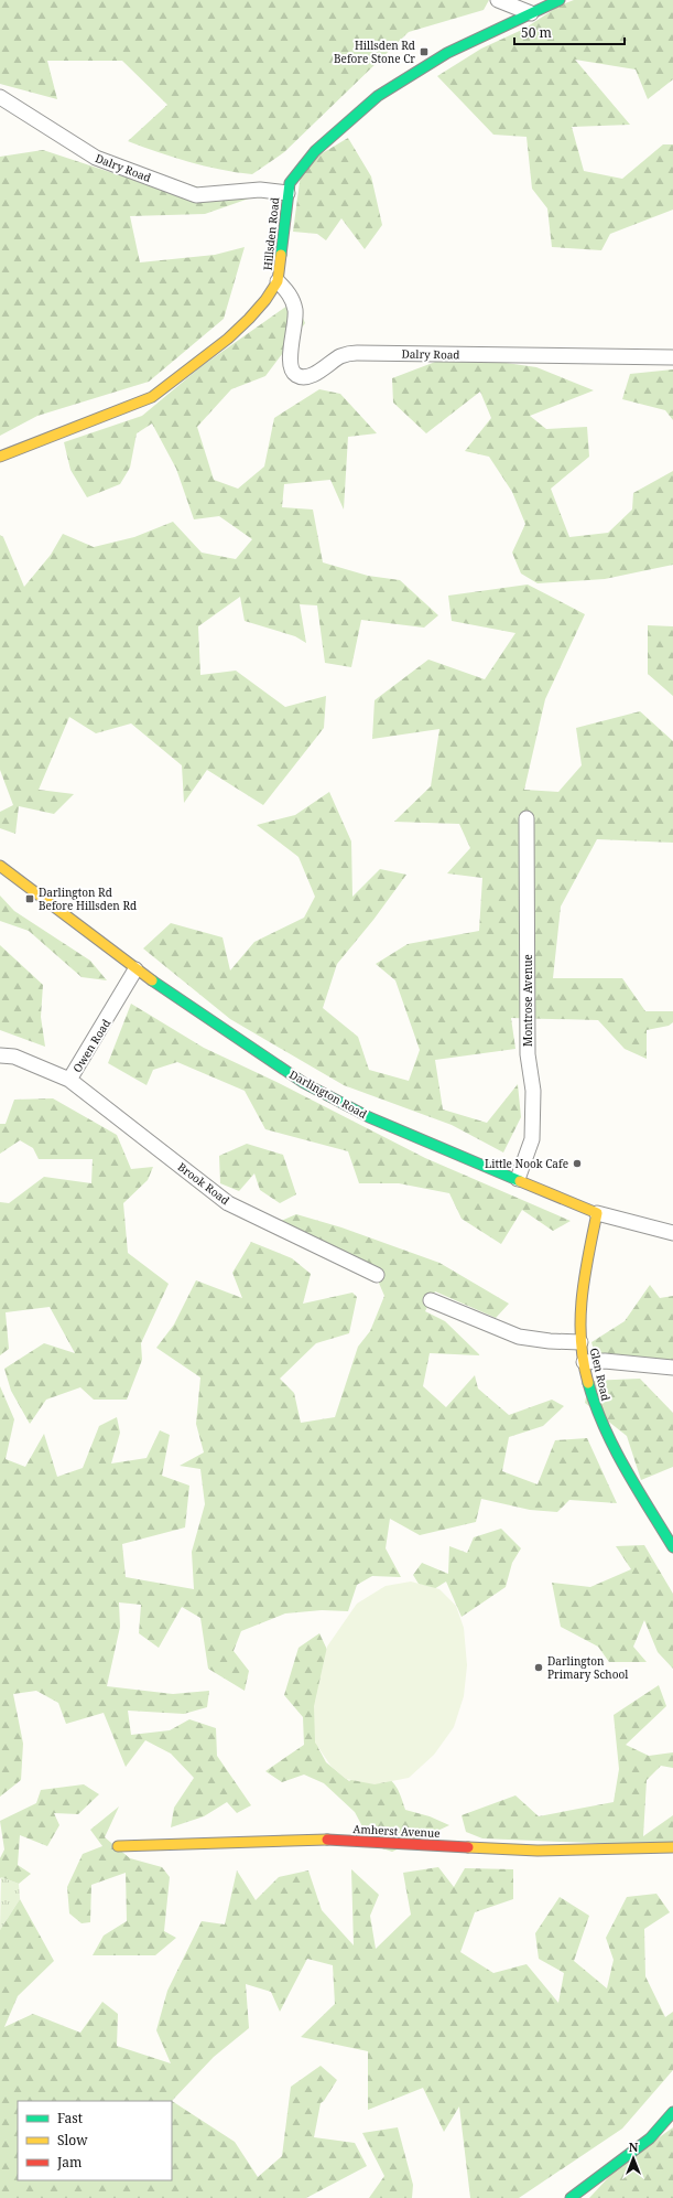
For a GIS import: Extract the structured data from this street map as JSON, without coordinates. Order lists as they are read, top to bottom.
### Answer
{
  "streets": {
    "street": [
      "Dalry Road",
      "Hillsden Road",
      "Montrose Avenue",
      "Owen Road",
      "Darlington Road",
      "Brook Road",
      "Glen Road",
      "Amherst Avenue"
    ]
  },
  "crossings": [
    ["Dalry Road", "Hillsden Road"],
    ["Montrose Avenue", "Darlington Road"],
    ["Owen Road", "Darlington Road"],
    ["Owen Road", "Brook Road"],
    ["Darlington Road", "Glen Road"]
  ],
  "places": {
    "transit": ["Hillsden Rd Before Stone Cr", "Darlington Rd Before Hillsden Rd"],
    "other": ["Little Nook Cafe", "Darlington Primary School"]
  },
  "legend": ["Fast", "Slow", "Jam"],
  "scale_bar": "50 m",
  "north": "top"
}
